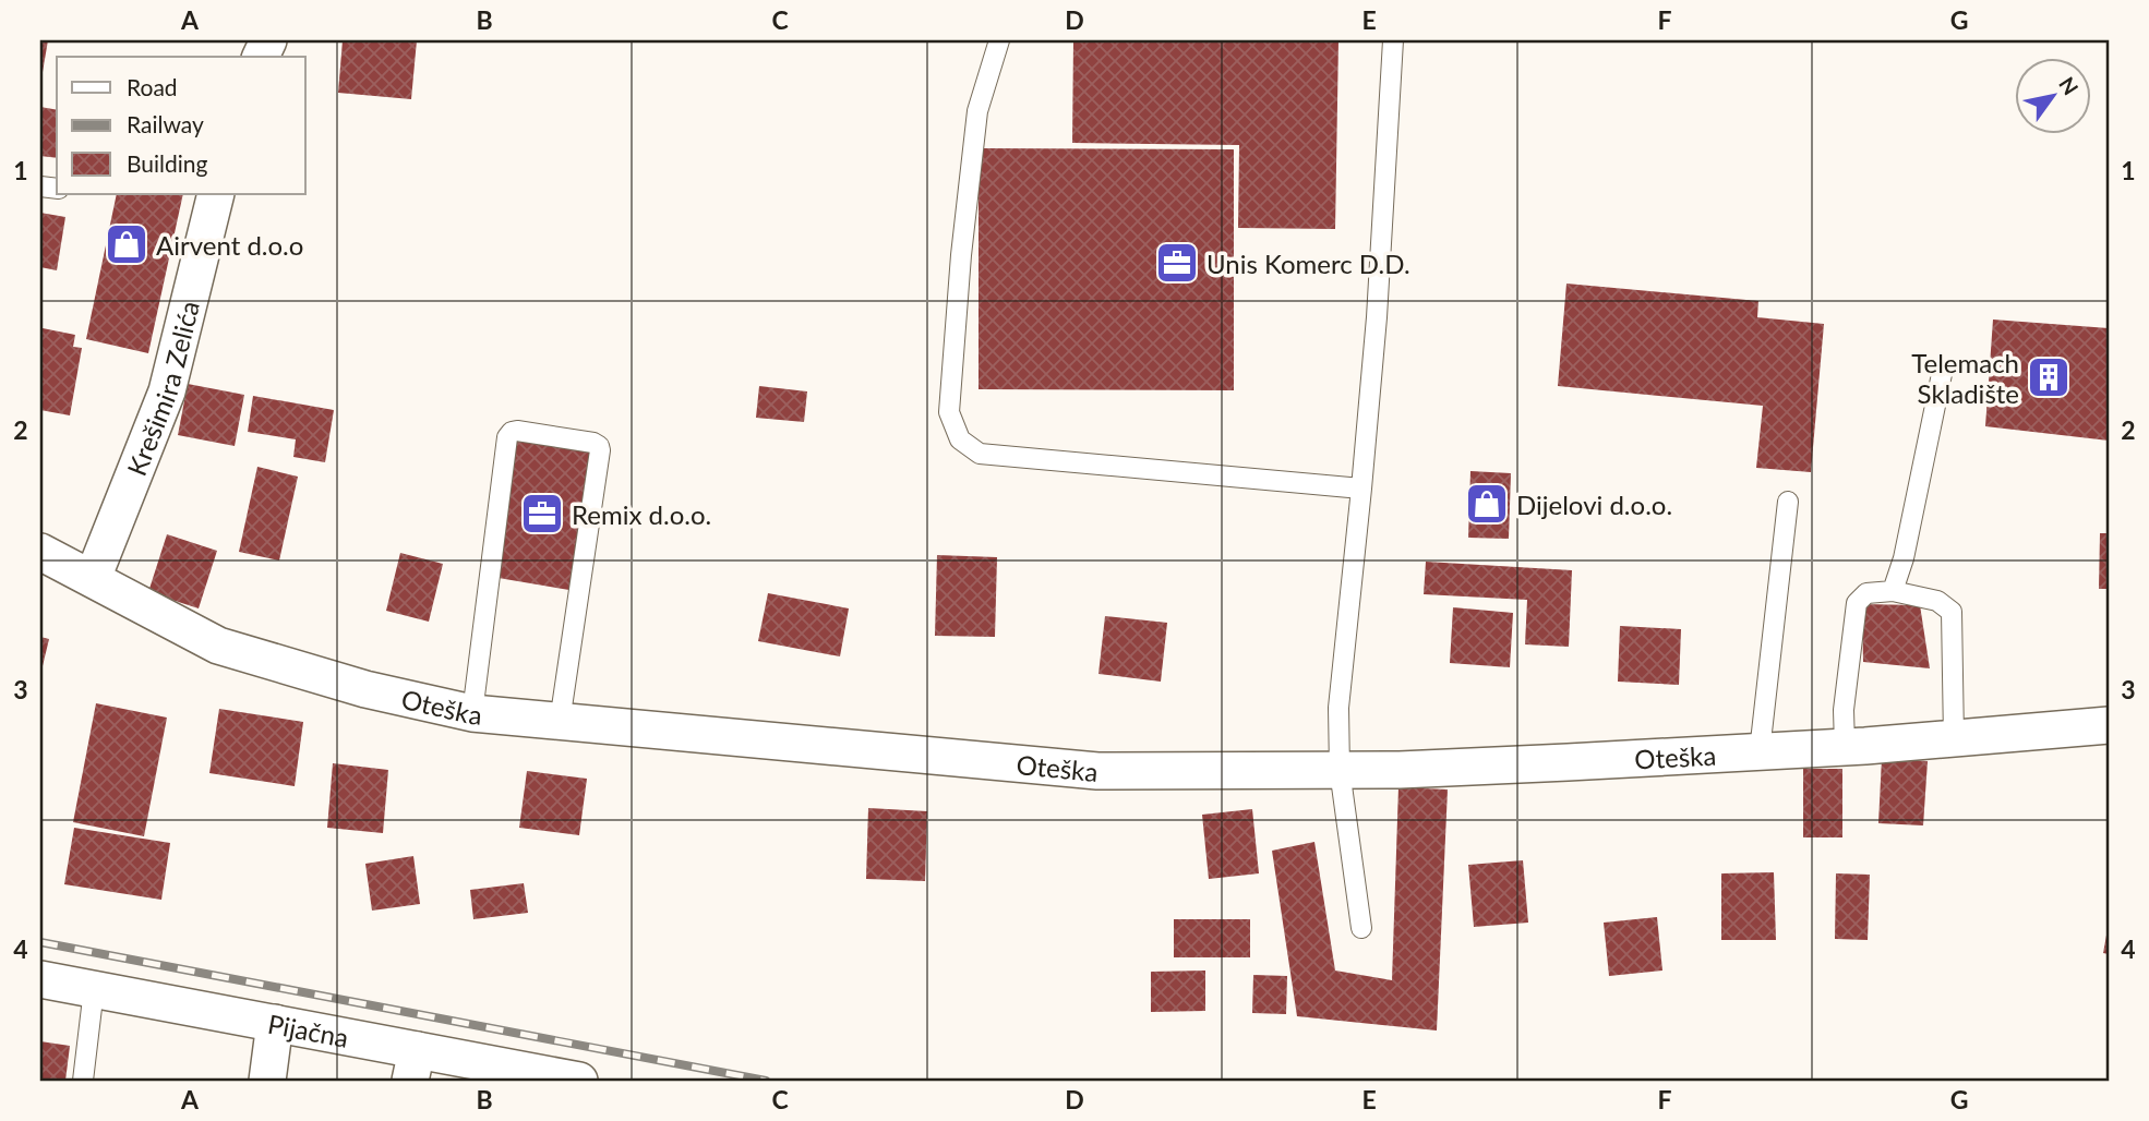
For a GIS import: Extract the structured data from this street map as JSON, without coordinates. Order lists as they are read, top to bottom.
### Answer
{
  "streets": {
    "street": ["Krešimira Zelića", "Oteška", "Pijačna"]
  },
  "crossings": [
    ["Krešimira Zelića", "Oteška"]
  ],
  "places": {
    "shop": ["Airvent d.o.o", "Dijelovi d.o.o."],
    "office": ["Unis Komerc D.D.", "Remix d.o.o."],
    "building": ["Telemach Skladište"]
  },
  "legend": ["Road", "Railway", "Building"],
  "north": "top right",
  "grid": {
    "columns": [
      "A",
      "B",
      "C",
      "D",
      "E",
      "F",
      "G"
    ],
    "rows": [
      "1",
      "2",
      "3",
      "4"
    ]
  }
}
